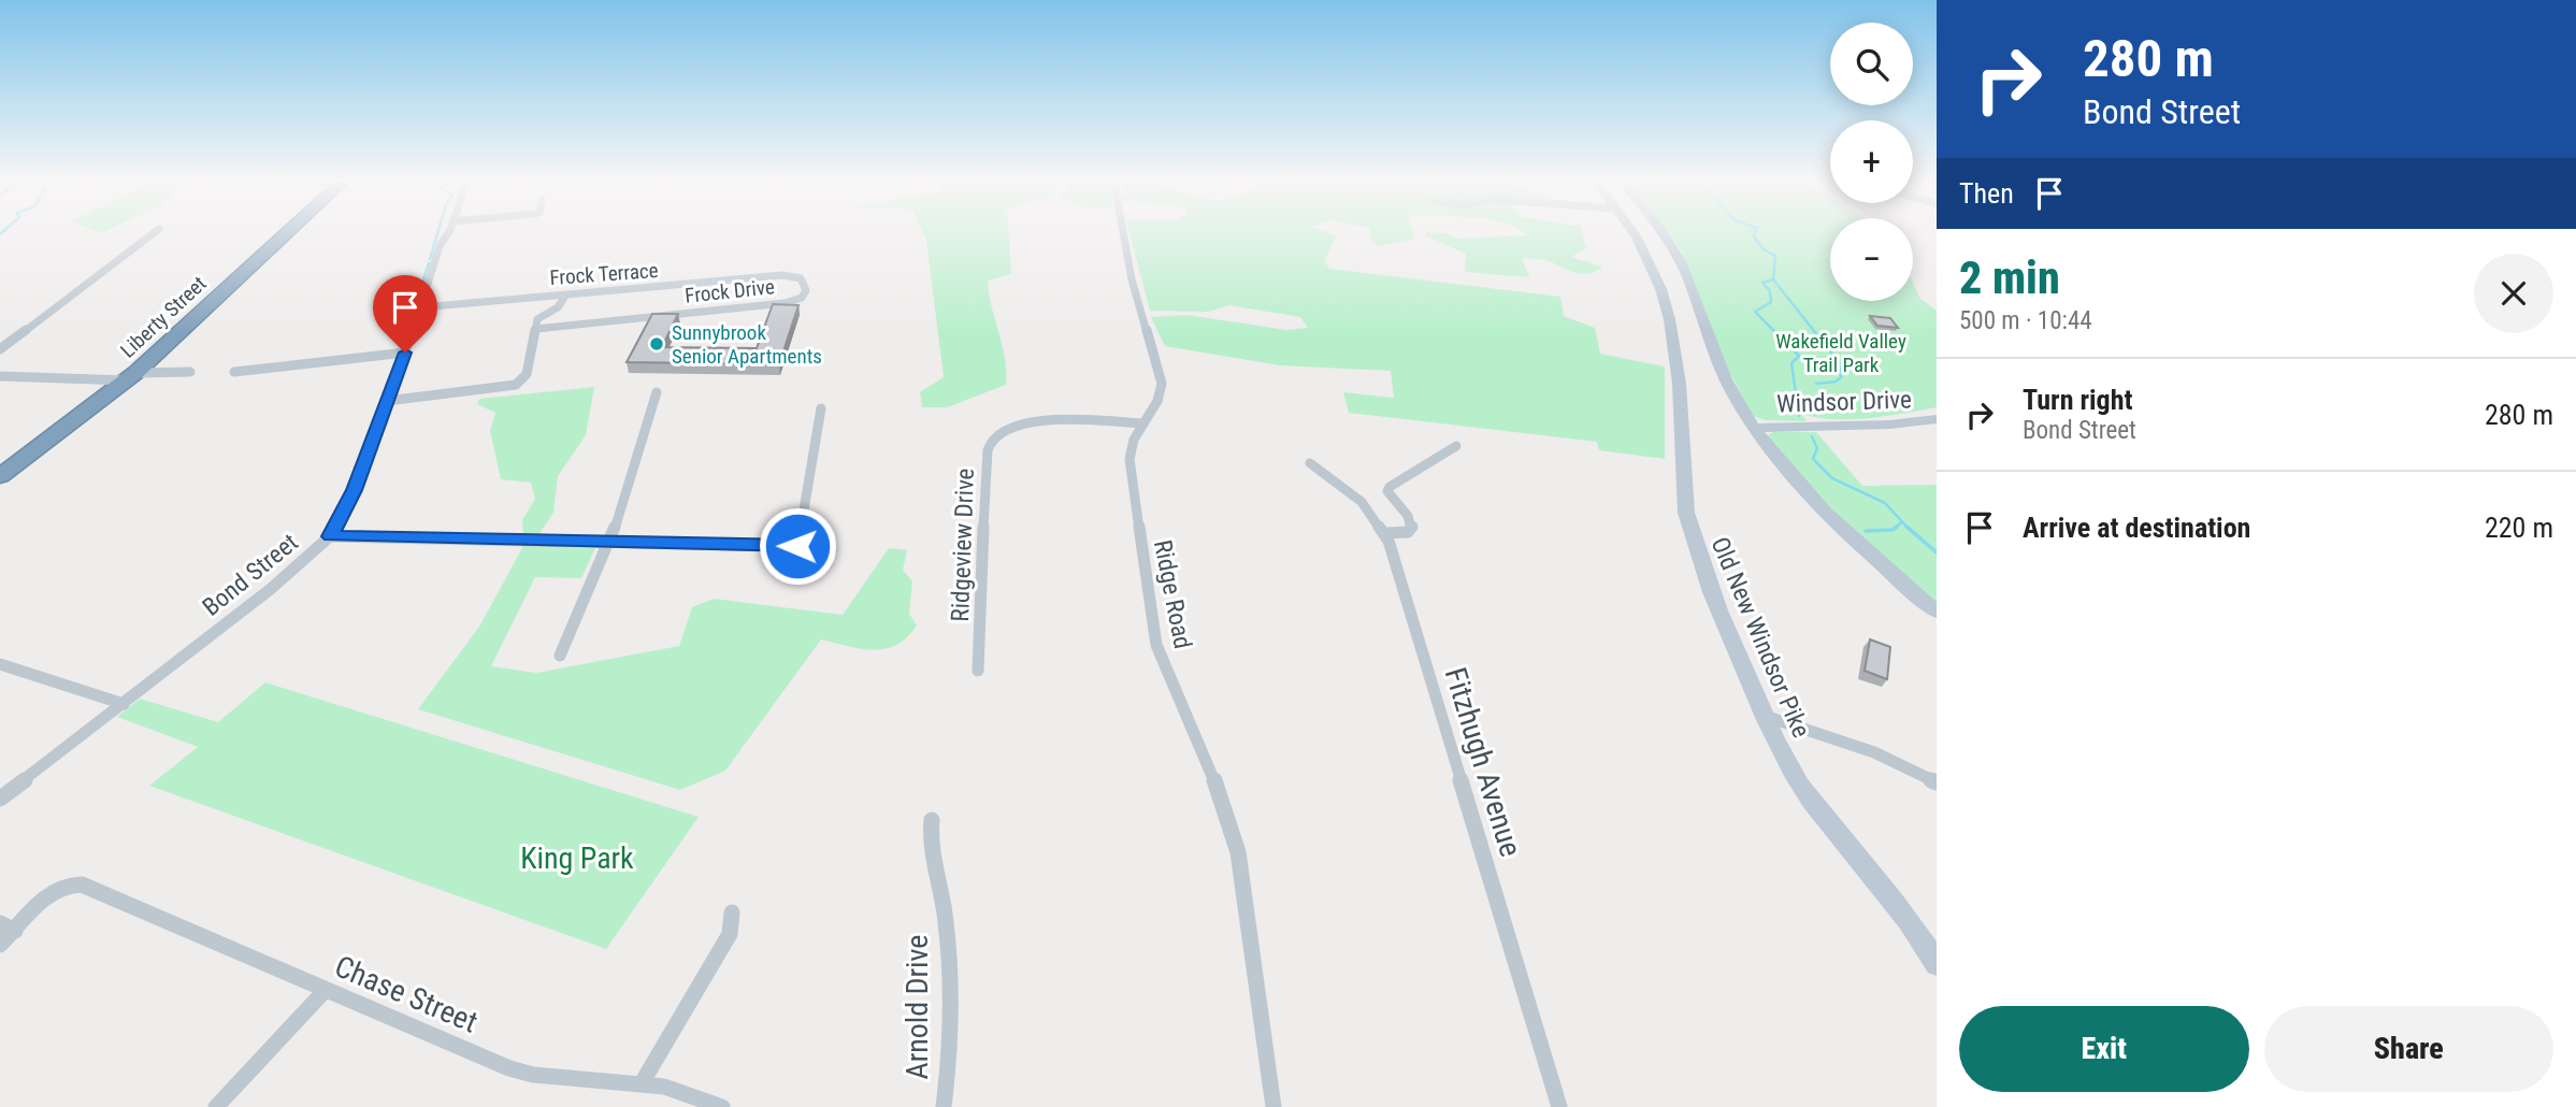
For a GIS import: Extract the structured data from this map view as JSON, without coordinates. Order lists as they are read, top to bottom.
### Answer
{
  "streets": {
    "highway": ["Liberty Street"],
    "street": [
      "Frock Terrace",
      "Frock Drive",
      "Windsor Drive",
      "Ridgeview Drive",
      "Bond Street",
      "Ridge Road",
      "Old New Windsor Pike",
      "Fitzhugh Avenue",
      "Chase Street",
      "Arnold Drive"
    ]
  },
  "crossings": [
    ["Frock Terrace", "Frock Drive"],
    ["Frock Terrace", "Bond Street"],
    ["Ridgeview Drive", "Ridge Road"]
  ],
  "parks": ["Wakefield Valley Trail Park", "King Park"],
  "places": ["Sunnybrook Senior Apartments"],
  "page": {
    "turn": ["280 m", "Bond Street"],
    "map_buttons": ["+", "−"],
    "then": "Then",
    "heading": ["2 min", "500 m · 10:44"],
    "list": [
      {
        "name": "Turn right",
        "note": "Bond Street",
        "value": "280 m"
      },
      {
        "name": "Arrive at destination",
        "value": "220 m"
      }
    ],
    "buttons": ["Exit", "Share"]
  }
}
